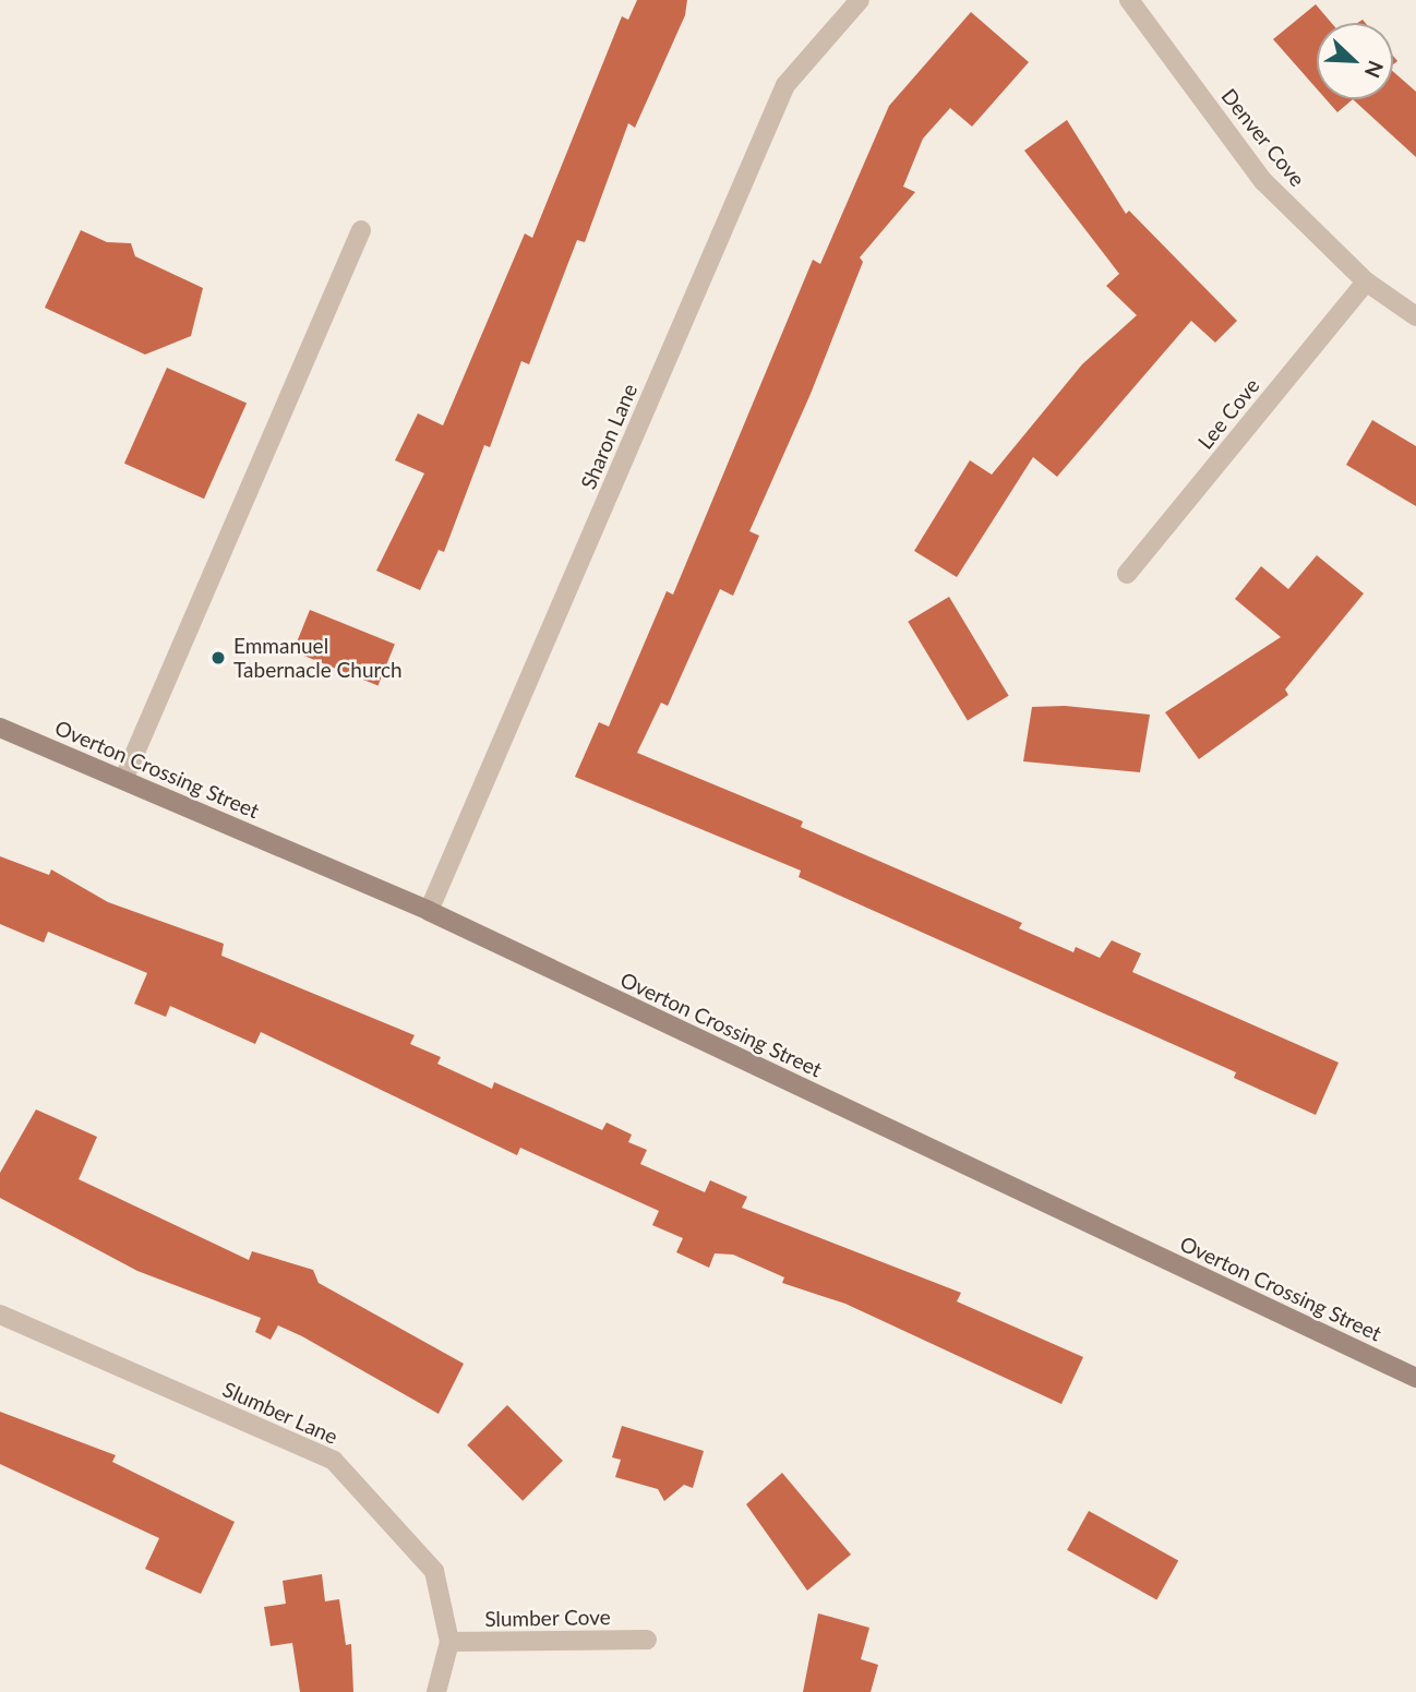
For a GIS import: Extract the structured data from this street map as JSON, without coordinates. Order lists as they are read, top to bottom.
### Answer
{
  "streets": {
    "street": [
      "Denver Cove",
      "Lee Cove",
      "Sharon Lane",
      "Overton Crossing Street",
      "Slumber Lane",
      "Slumber Cove"
    ]
  },
  "crossings": [
    ["Denver Cove", "Lee Cove"],
    ["Sharon Lane", "Overton Crossing Street"],
    ["Slumber Lane", "Slumber Cove"]
  ],
  "places": ["Emmanuel Tabernacle Church"],
  "north": "bottom right"
}
